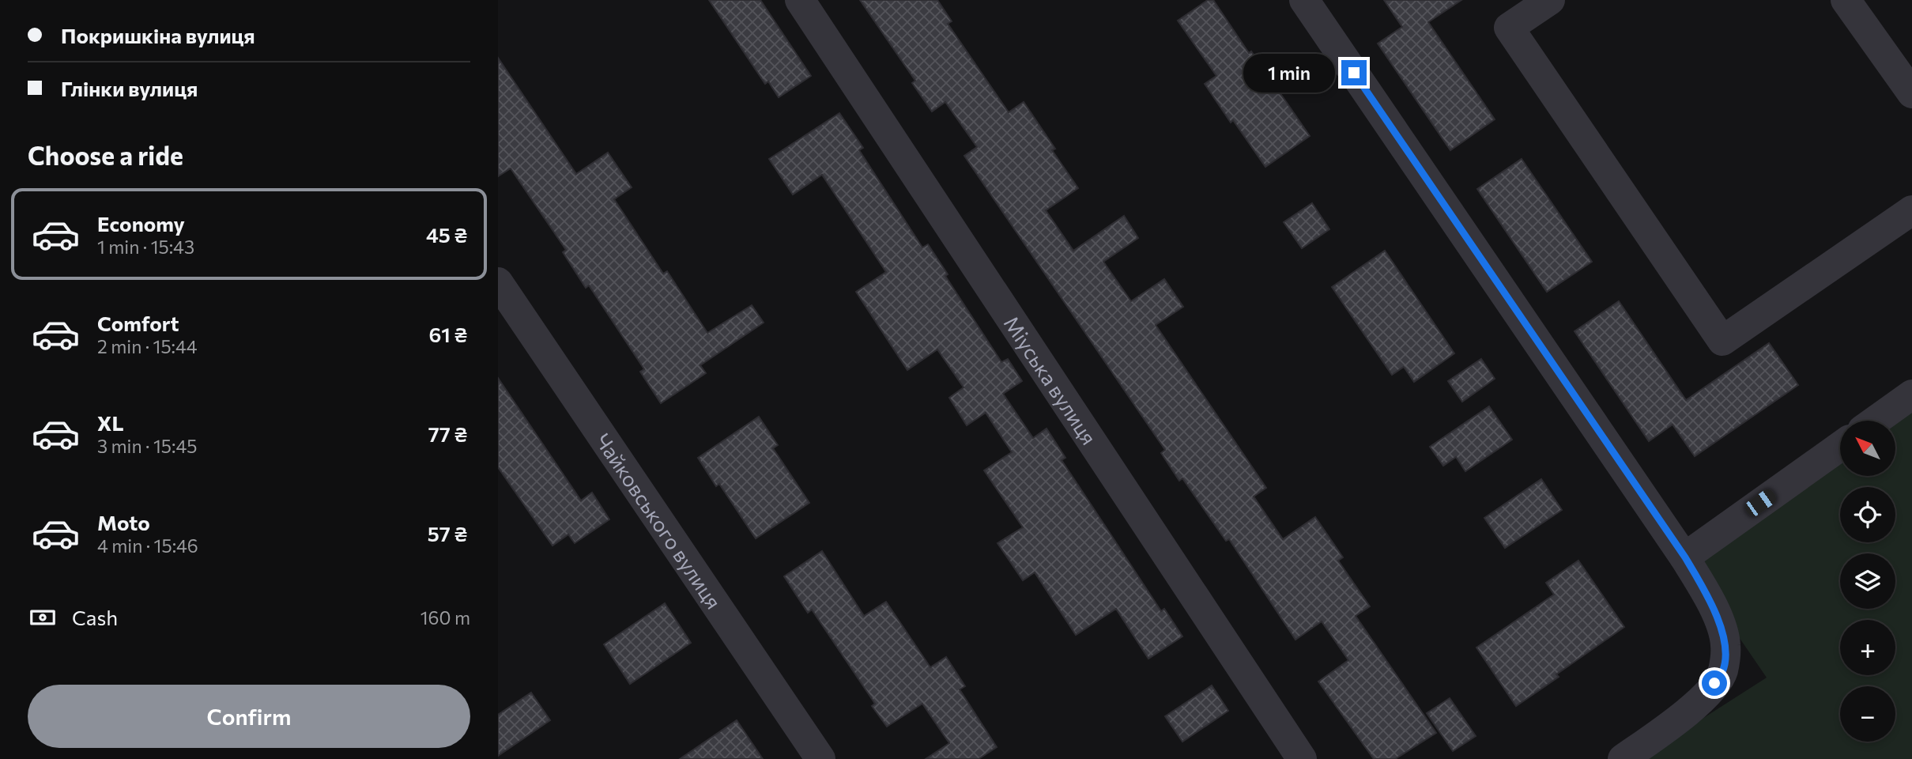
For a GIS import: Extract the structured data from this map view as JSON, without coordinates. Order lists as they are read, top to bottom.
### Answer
{
  "streets": {
    "street": ["Міуська вулиця", "Чайковського вулиця"]
  },
  "north": "top left",
  "page": {
    "banner": ["Покришкіна вулиця", "Глінки вулиця"],
    "bubble": "1 min",
    "heading": "Choose a ride",
    "list": [
      {
        "name": "Economy",
        "note": "1 min · 15:43",
        "value": "45 ₴"
      },
      {
        "name": "Comfort",
        "note": "2 min · 15:44",
        "value": "61 ₴"
      },
      {
        "name": "XL",
        "note": "3 min · 15:45",
        "value": "77 ₴"
      },
      {
        "name": "Moto",
        "note": "4 min · 15:46",
        "value": "57 ₴"
      }
    ],
    "map_buttons": ["+", "−"],
    "pay": ["Cash", "160 m"],
    "buttons": "Confirm"
  }
}
